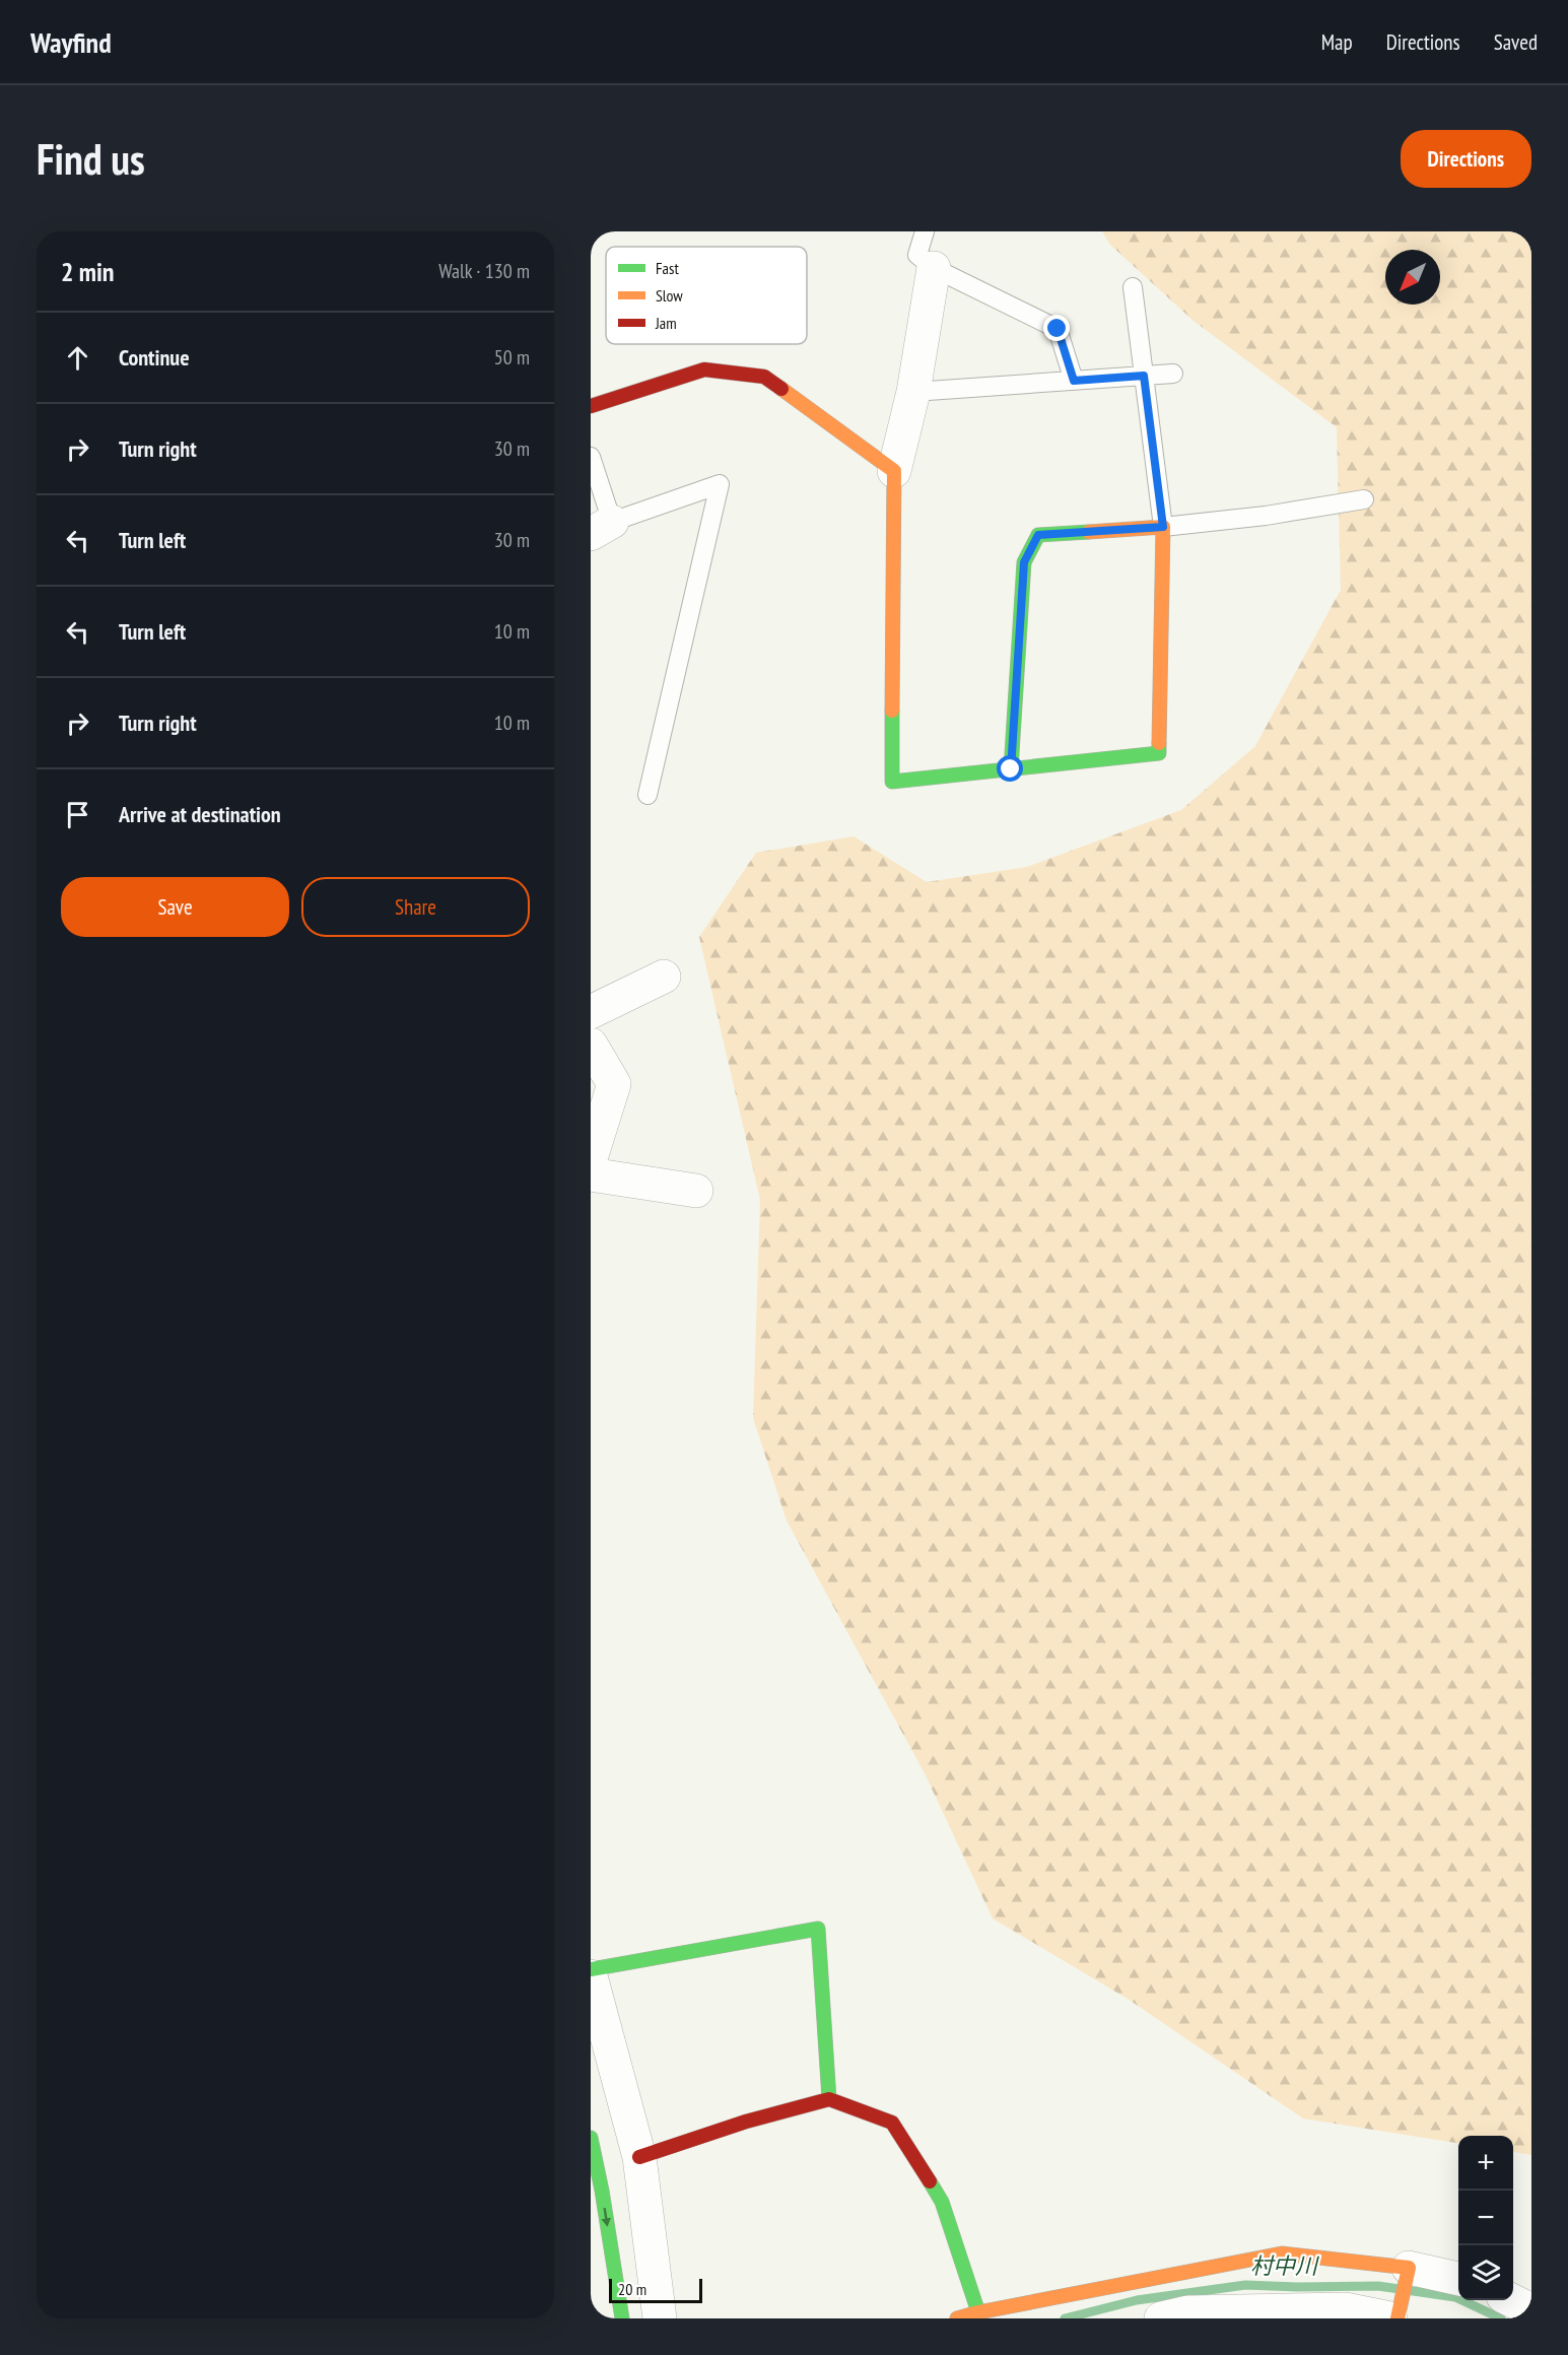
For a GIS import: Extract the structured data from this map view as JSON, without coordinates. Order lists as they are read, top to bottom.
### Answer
{
  "water": ["村中川"],
  "legend": ["Fast", "Slow", "Jam"],
  "scale_bar": "20 m",
  "north": "bottom left",
  "page": {
    "header": "Wayfind",
    "nav": ["Map", "Directions", "Saved"],
    "buttons": [
      "Directions",
      ["Save", "Share"]
    ],
    "title": "Find us",
    "heading": ["2 min", "Walk · 130 m"],
    "list": [
      ["Continue", "50 m"],
      ["Turn right", "30 m"],
      ["Turn left", "30 m"],
      ["Turn left", "10 m"],
      ["Turn right", "10 m"],
      "Arrive at destination"
    ],
    "map_buttons": ["+", "−"],
    "scale": "20 m"
  }
}
